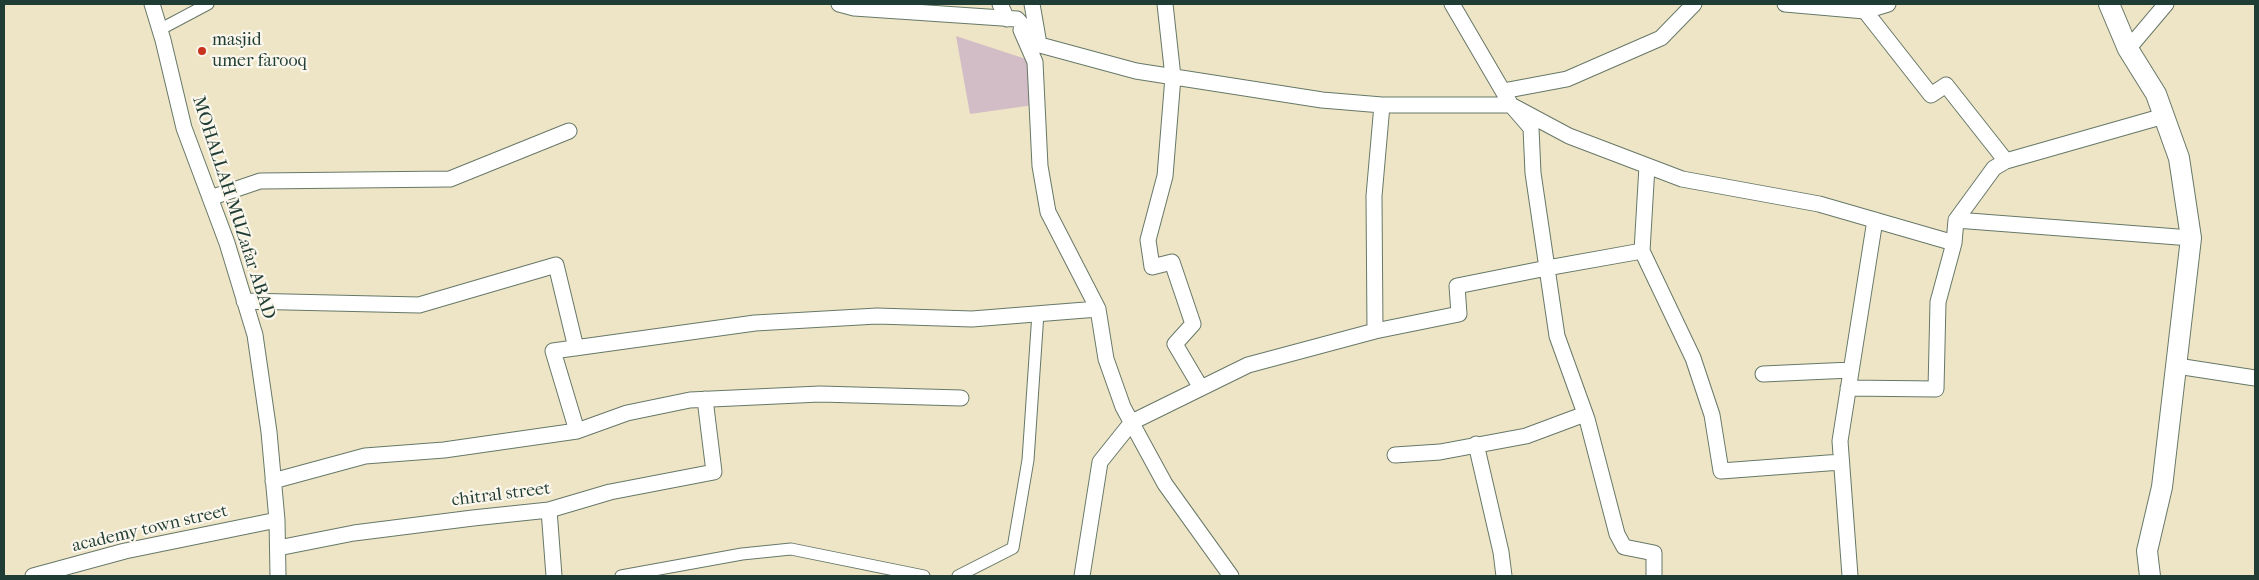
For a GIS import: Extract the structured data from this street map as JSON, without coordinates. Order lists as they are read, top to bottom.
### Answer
{
  "streets": {
    "street": ["MOHALLAH MUZafar ABAD", "chitral street", "academy town street"]
  },
  "crossings": [
    ["MOHALLAH MUZafar ABAD", "chitral street"],
    ["MOHALLAH MUZafar ABAD", "academy town street"]
  ],
  "places": ["masjid umer farooq"]
}
